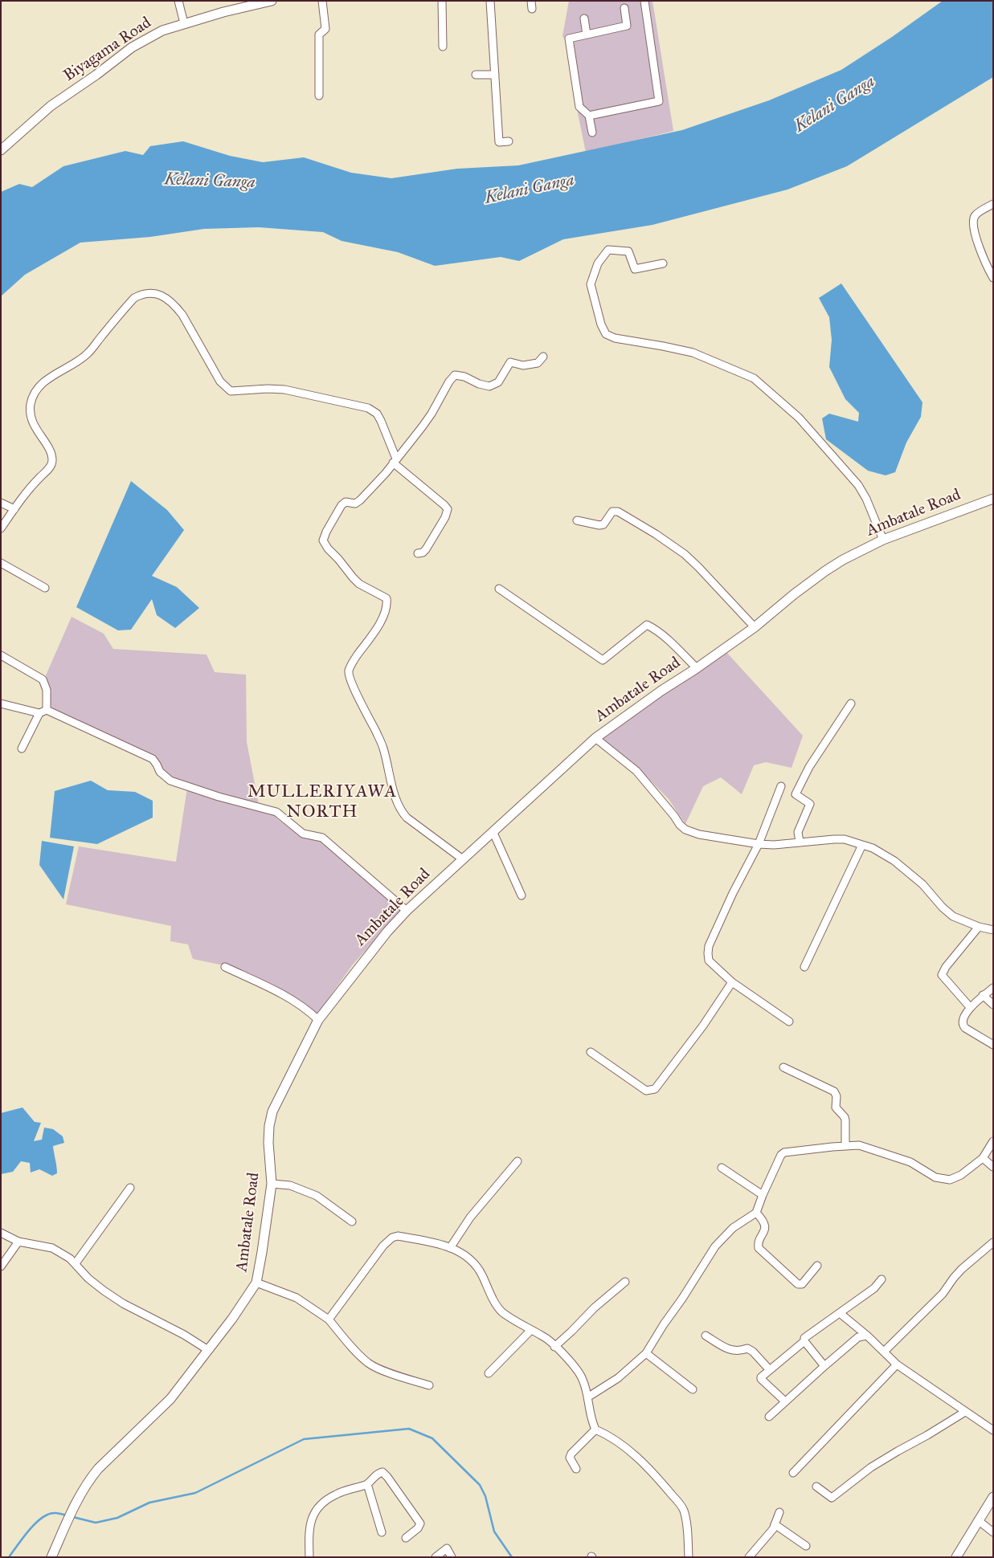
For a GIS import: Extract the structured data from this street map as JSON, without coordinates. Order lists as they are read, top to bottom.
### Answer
{
  "streets": {
    "main road": ["Biyagama Road", "Ambatale Road"]
  },
  "districts": ["MULLERIYAWA NORTH"],
  "water": ["Kelani Ganga"]
}
